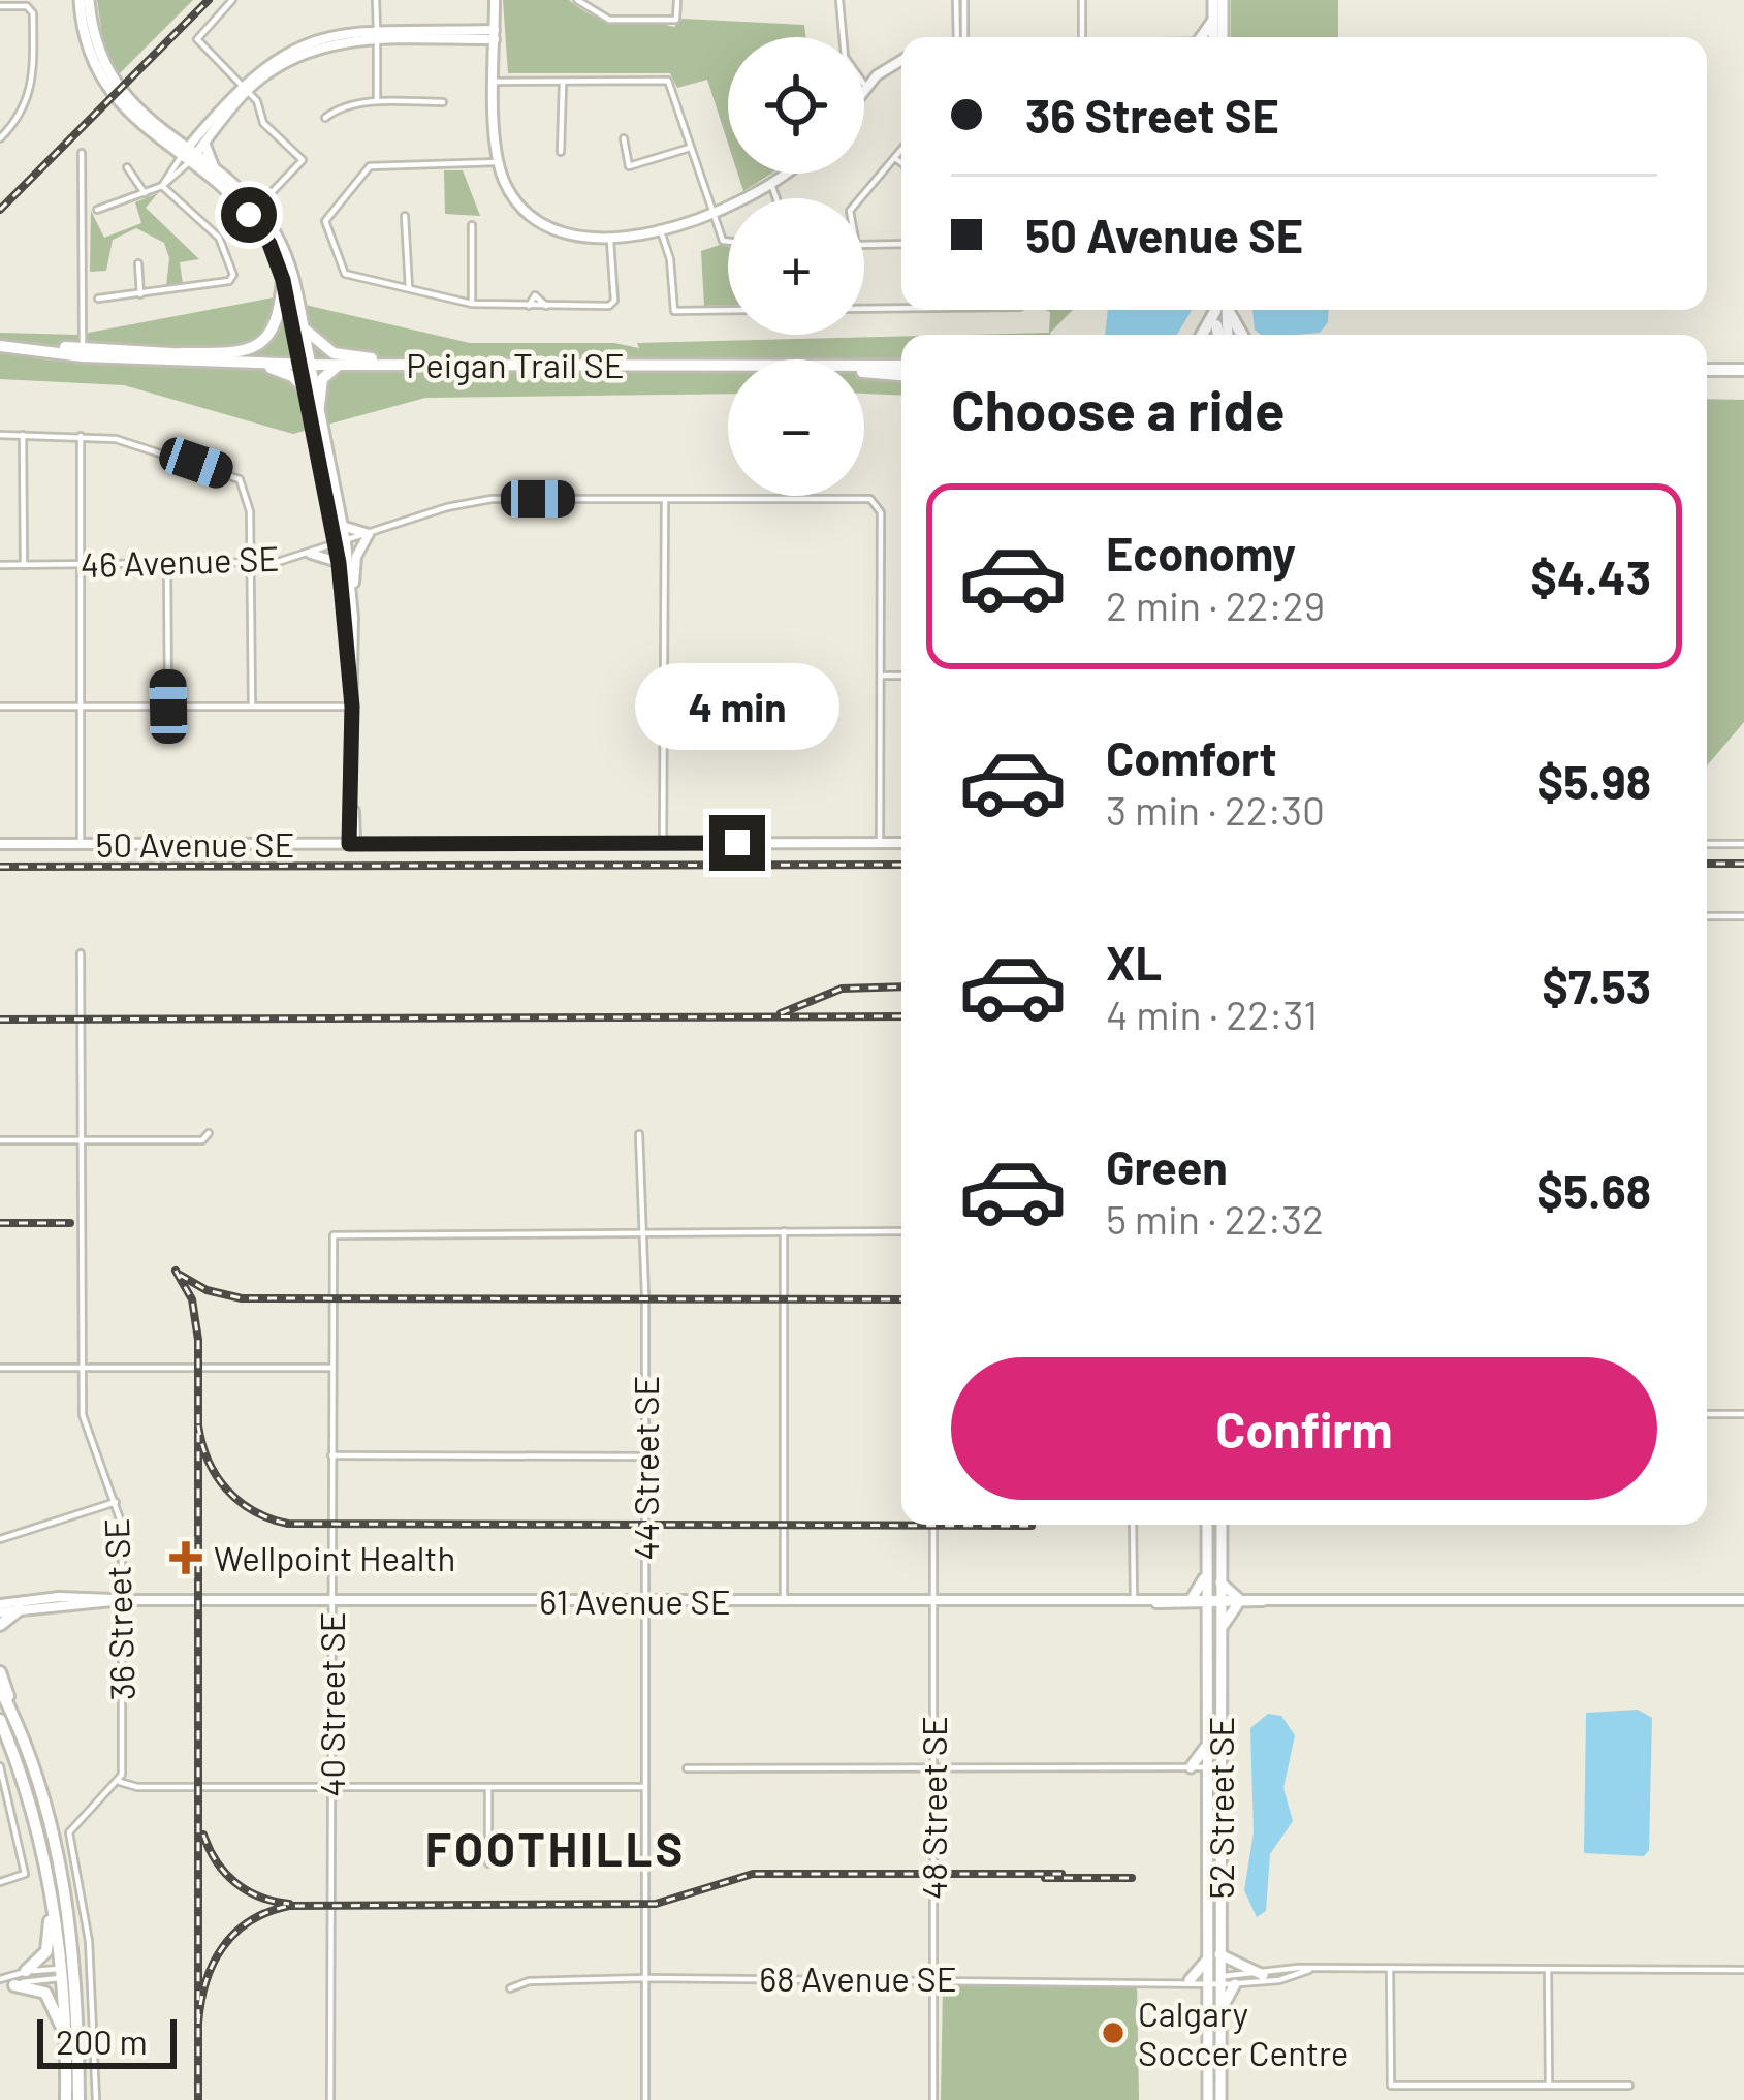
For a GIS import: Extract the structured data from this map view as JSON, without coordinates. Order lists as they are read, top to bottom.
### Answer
{
  "streets": {
    "main road": ["Peigan Trail SE", "52 Street SE"],
    "street": [
      "46 Avenue SE",
      "50 Avenue SE",
      "44 Street SE",
      "61 Avenue SE",
      "36 Street SE",
      "40 Street SE",
      "48 Street SE",
      "68 Avenue SE"
    ]
  },
  "crossings": [
    ["44 Street SE", "61 Avenue SE"],
    ["44 Street SE", "40 Street SE"],
    ["44 Street SE", "68 Avenue SE"],
    ["61 Avenue SE", "36 Street SE"],
    ["61 Avenue SE", "40 Street SE"],
    ["61 Avenue SE", "48 Street SE"],
    ["61 Avenue SE", "52 Street SE"],
    ["48 Street SE", "68 Avenue SE"],
    ["52 Street SE", "68 Avenue SE"]
  ],
  "districts": ["FOOTHILLS"],
  "places": {
    "health": ["Wellpoint Health"],
    "other": ["Calgary Soccer Centre"]
  },
  "scale_bar": "200 m",
  "page": {
    "map_buttons": ["+", "−"],
    "banner": ["36 Street SE", "50 Avenue SE"],
    "heading": "Choose a ride",
    "list": [
      {
        "name": "Economy",
        "note": "2 min · 22:29",
        "value": "$4.43"
      },
      {
        "name": "Comfort",
        "note": "3 min · 22:30",
        "value": "$5.98"
      },
      {
        "name": "XL",
        "note": "4 min · 22:31",
        "value": "$7.53"
      },
      {
        "name": "Green",
        "note": "5 min · 22:32",
        "value": "$5.68"
      }
    ],
    "bubble": "4 min",
    "buttons": "Confirm",
    "scale": "200 m"
  }
}
